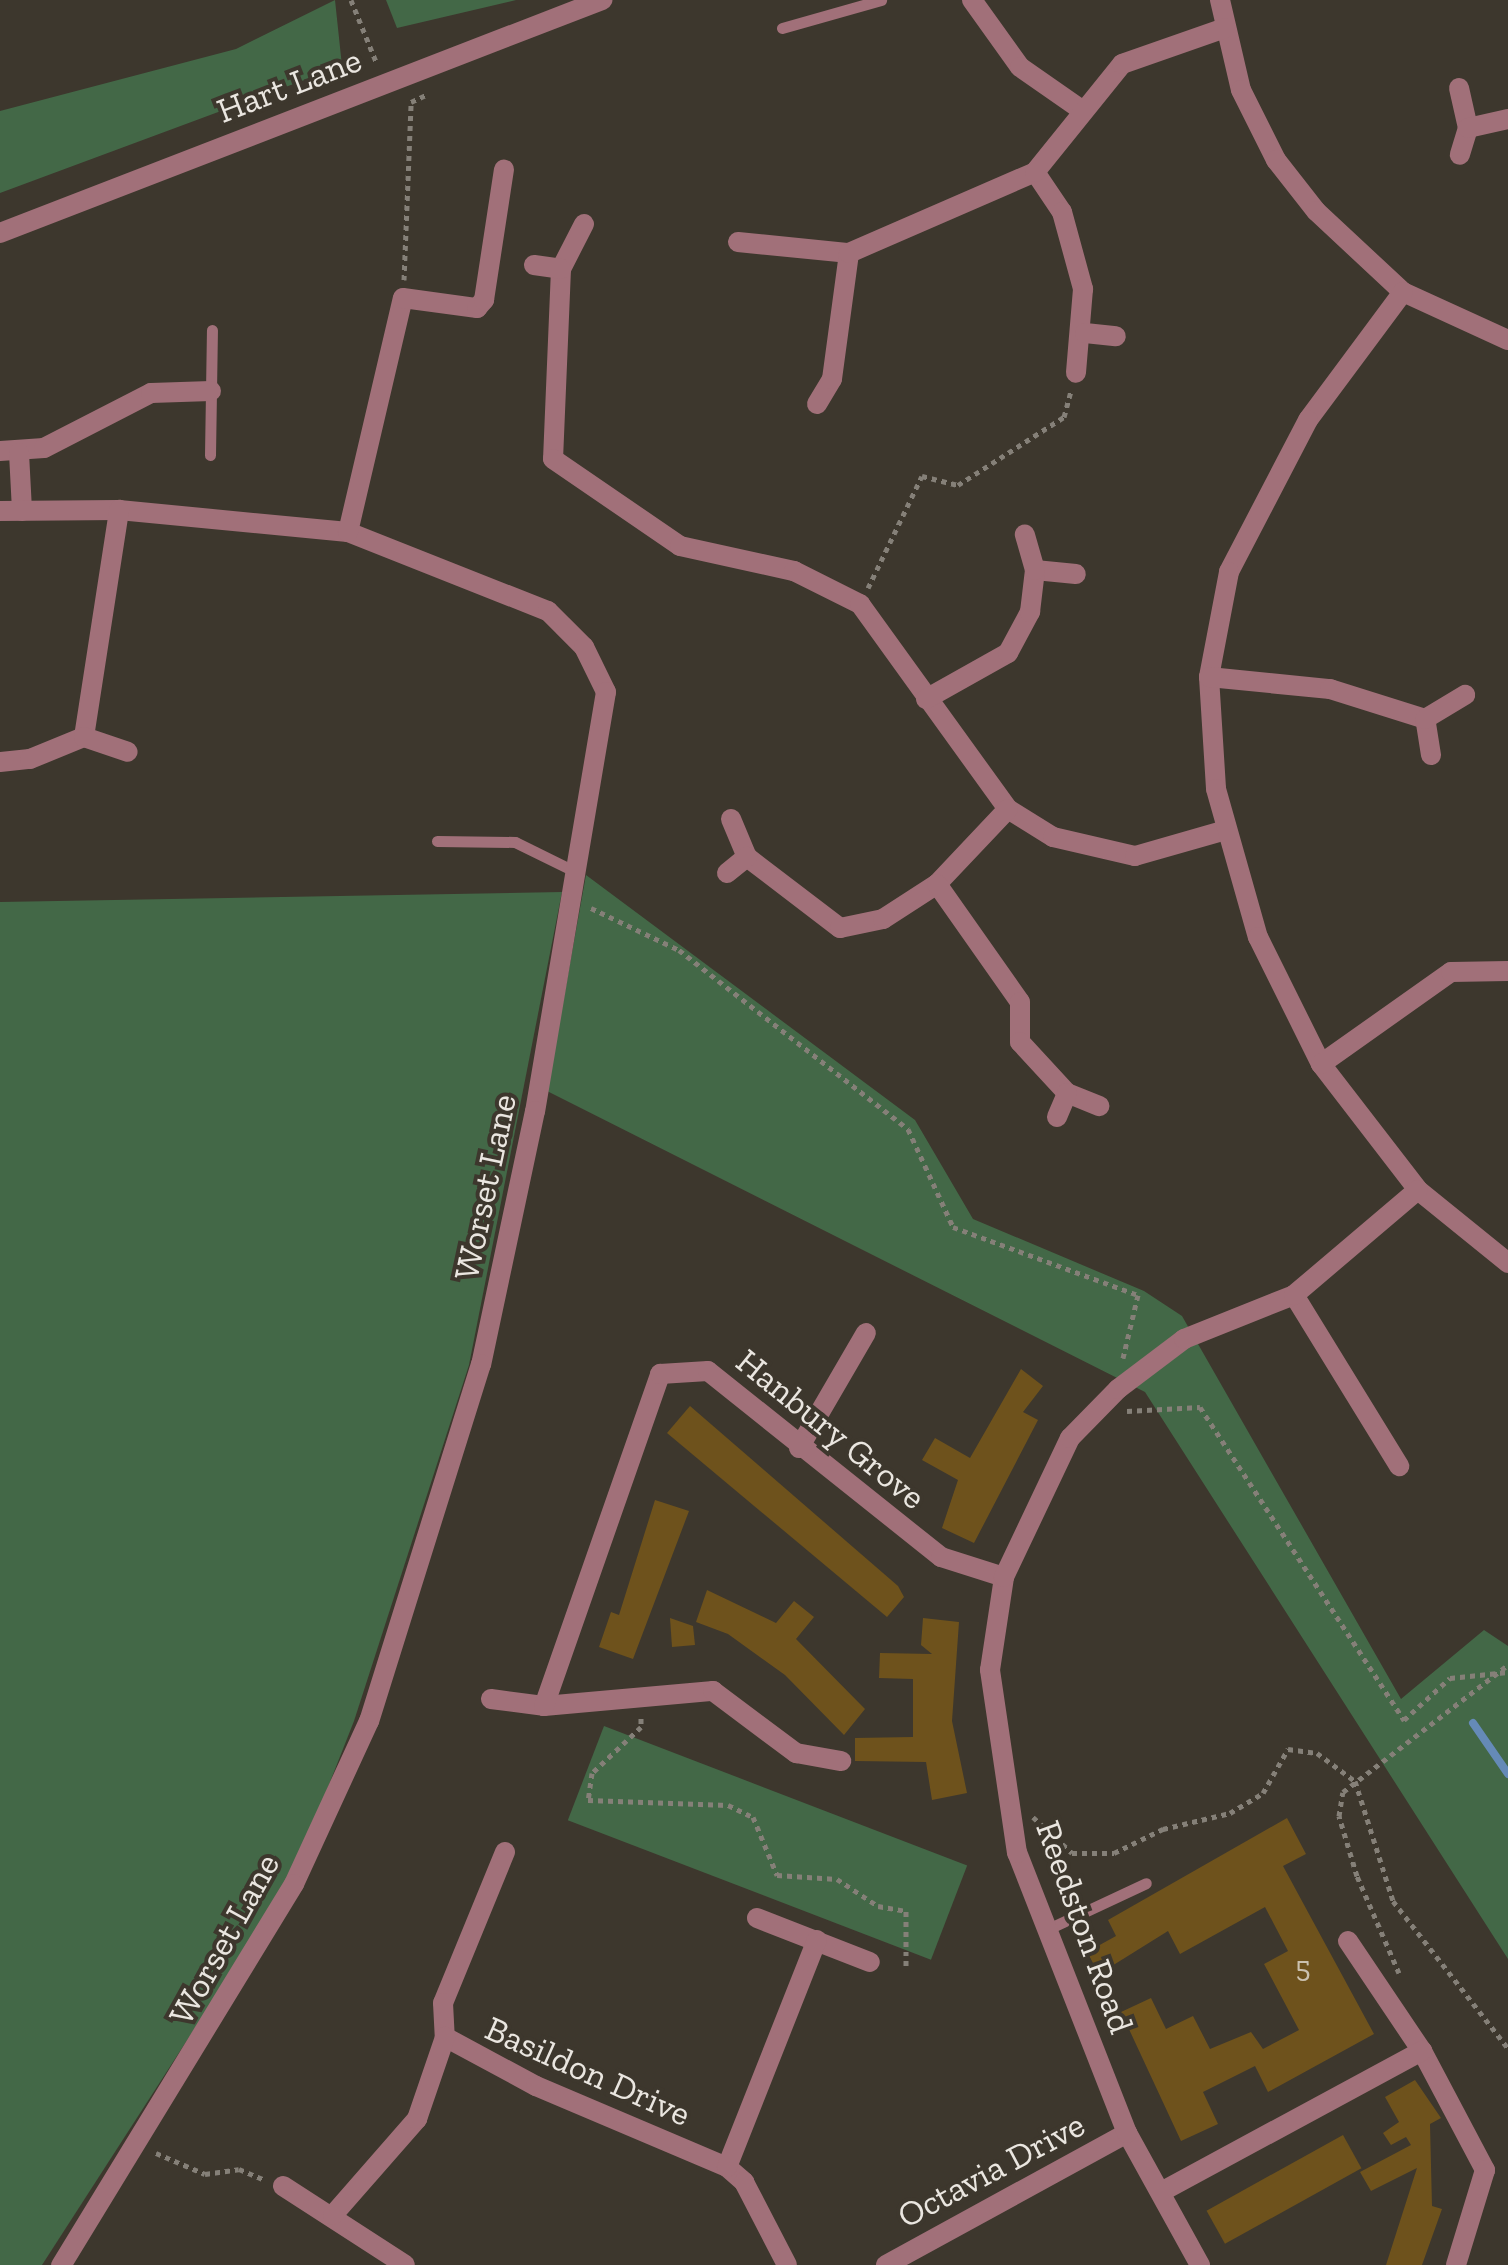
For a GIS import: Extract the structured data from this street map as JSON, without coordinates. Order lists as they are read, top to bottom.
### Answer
{
  "streets": {
    "street": [
      "Hart Lane",
      "Worset Lane",
      "Hanbury Grove",
      "Reedston Road",
      "Basildon Drive",
      "Octavia Drive"
    ]
  },
  "crossings": [
    ["Hanbury Grove", "Reedston Road"],
    ["Reedston Road", "Octavia Drive"]
  ],
  "house_numbers": ["5"]
}
